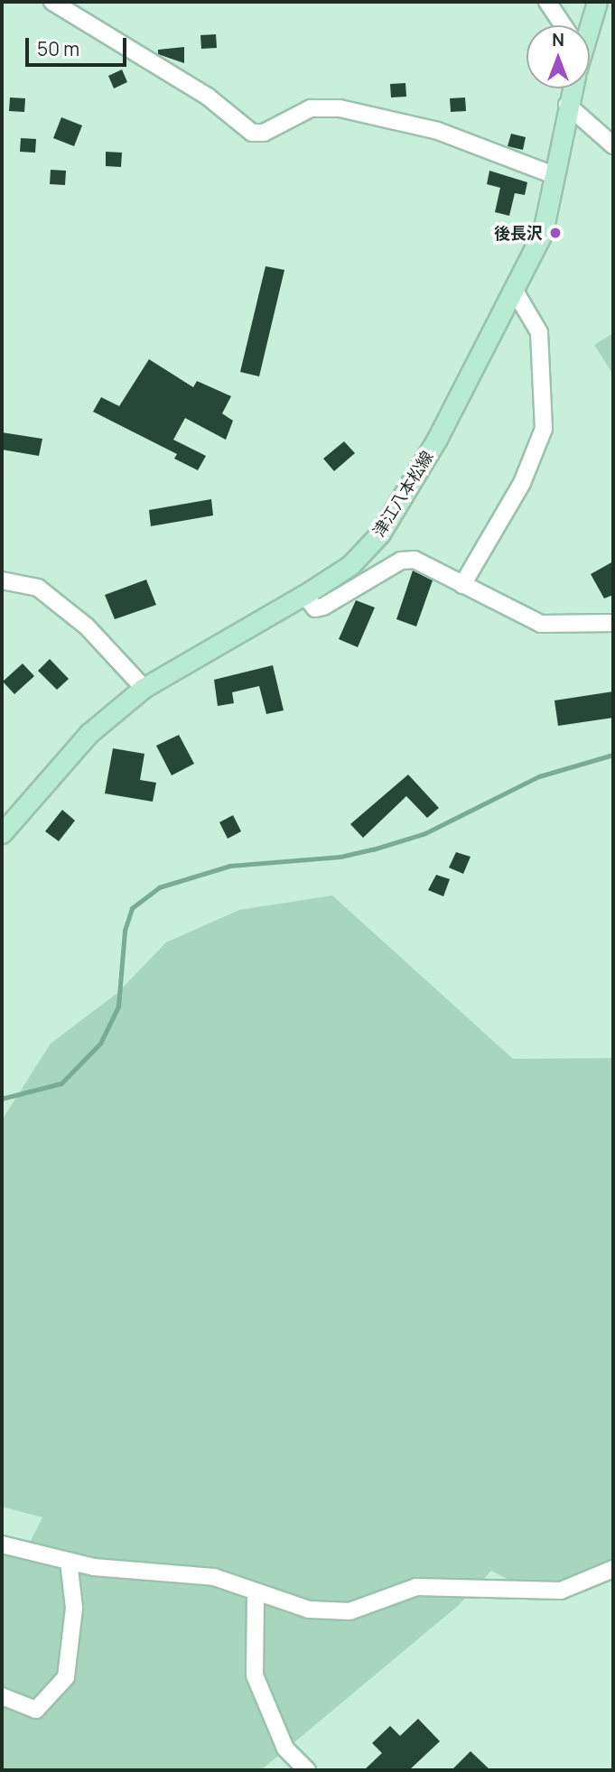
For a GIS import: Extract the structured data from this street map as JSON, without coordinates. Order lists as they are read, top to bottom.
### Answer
{
  "streets": {
    "main road": ["津江八本松線"]
  },
  "places": ["後長沢"],
  "scale_bar": "50 m",
  "north": "top"
}
